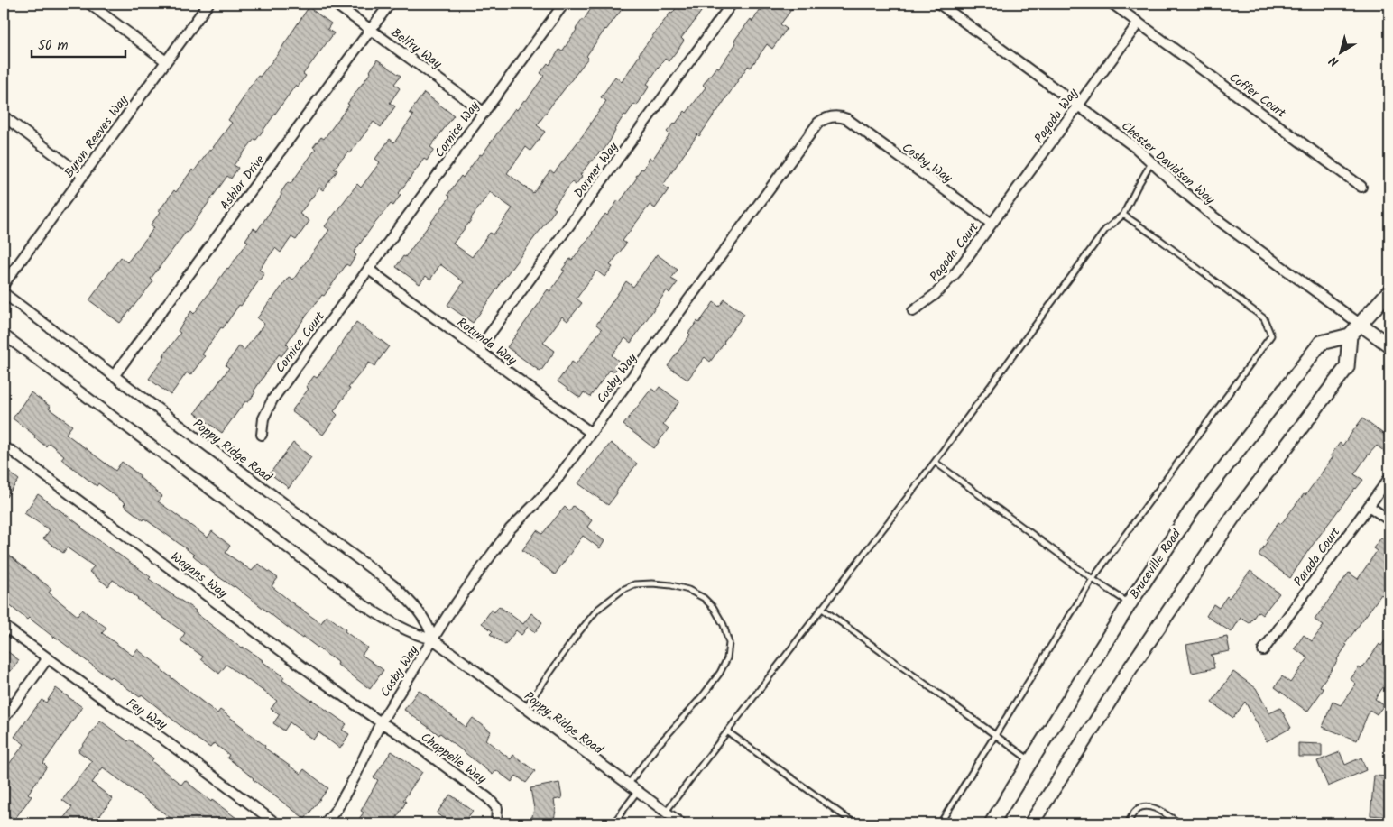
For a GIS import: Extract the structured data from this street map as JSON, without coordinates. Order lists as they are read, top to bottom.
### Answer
{
  "streets": {
    "main road": ["Bruceville Road"],
    "street": [
      "Belfry Way",
      "Coffer Court",
      "Pagoda Way",
      "Cornice Way",
      "Byron Reeves Way",
      "Cosby Way",
      "Chester Davidson Way",
      "Dormer Way",
      "Ashlar Drive",
      "Pagoda Court",
      "Rotunda Way",
      "Cornice Court",
      "Poppy Ridge Road",
      "Parada Court",
      "Wayans Way",
      "Fey Way",
      "Chappelle Way"
    ]
  },
  "crossings": [
    ["Belfry Way", "Cornice Way"],
    ["Belfry Way", "Ashlar Drive"],
    ["Coffer Court", "Pagoda Way"],
    ["Pagoda Way", "Cosby Way"],
    ["Pagoda Way", "Chester Davidson Way"],
    ["Pagoda Way", "Pagoda Court"],
    ["Cornice Way", "Rotunda Way"],
    ["Cornice Way", "Cornice Court"],
    ["Cosby Way", "Pagoda Court"],
    ["Cosby Way", "Rotunda Way"],
    ["Cosby Way", "Poppy Ridge Road"],
    ["Cosby Way", "Wayans Way"],
    ["Cosby Way", "Chappelle Way"],
    ["Dormer Way", "Rotunda Way"],
    ["Ashlar Drive", "Poppy Ridge Road"],
    ["Rotunda Way", "Cornice Court"],
    ["Wayans Way", "Chappelle Way"]
  ],
  "scale_bar": "50 m",
  "north": "bottom left"
}
